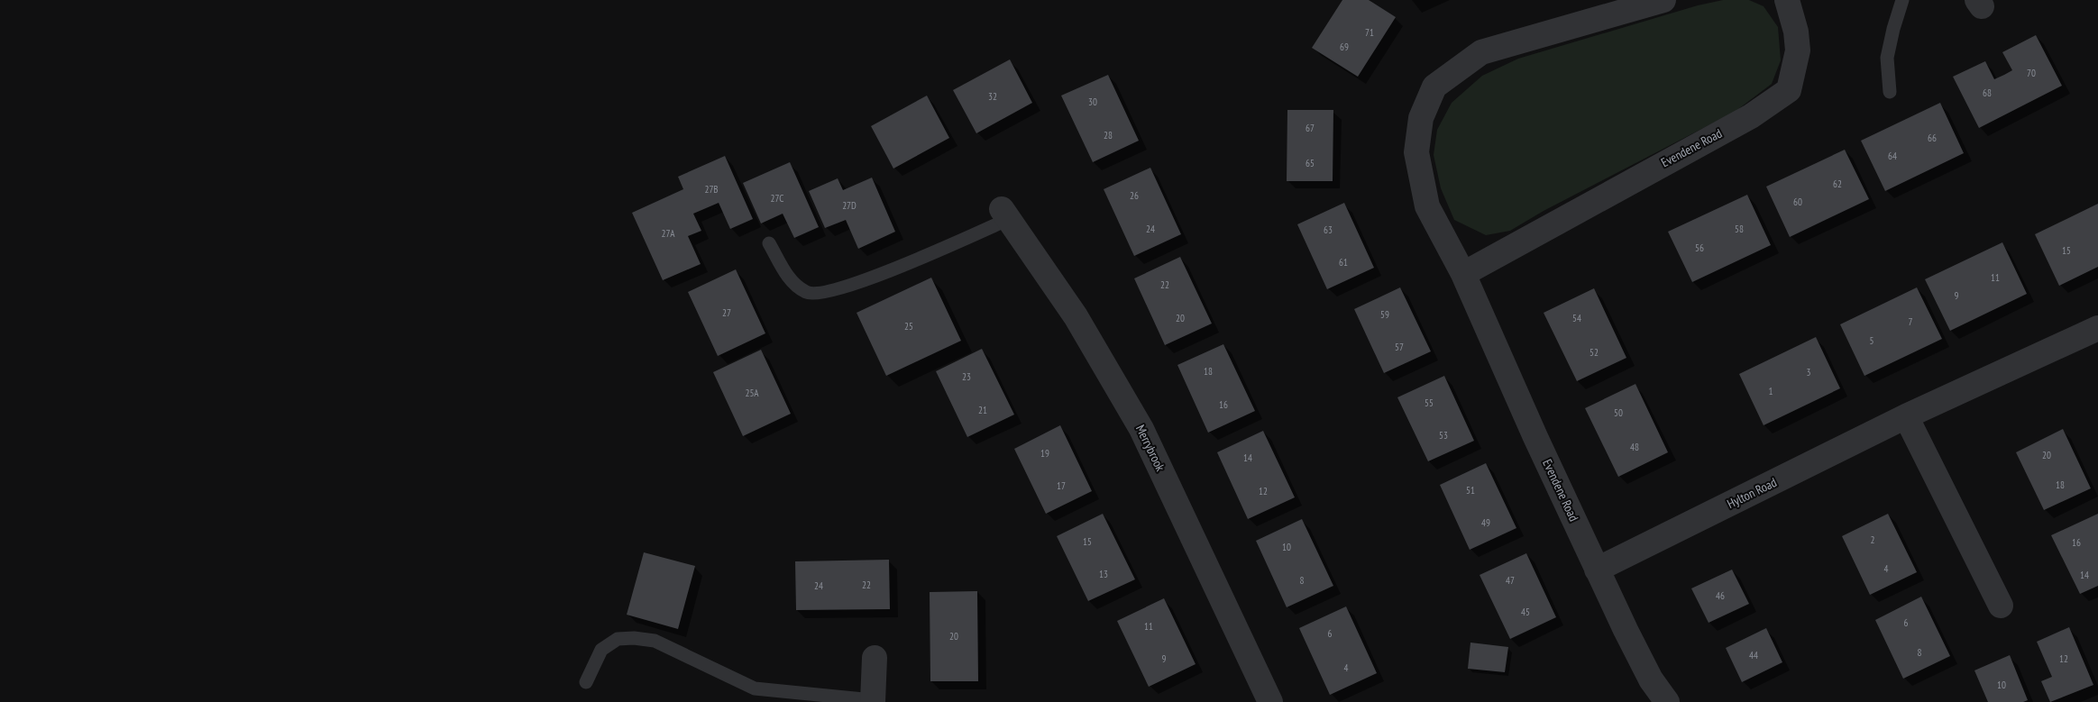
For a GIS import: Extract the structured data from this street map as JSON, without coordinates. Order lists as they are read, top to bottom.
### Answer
{
  "streets": {
    "street": ["Evendene Road", "Merrybrook", "Hylton Road"]
  },
  "crossings": [
    ["Evendene Road", "Hylton Road"]
  ],
  "house_numbers": [
    "71",
    "69",
    "70",
    "68",
    "32",
    "30",
    "67",
    "28",
    "66",
    "64",
    "65",
    "62",
    "27B",
    "26",
    "27C",
    "60",
    "27D",
    "24",
    "58",
    "63",
    "27A",
    "56",
    "15",
    "61",
    "11",
    "22",
    "9",
    "27",
    "59",
    "20",
    "54",
    "7",
    "25",
    "5",
    "57",
    "52",
    "18",
    "3",
    "23",
    "1",
    "25A",
    "55",
    "16",
    "21",
    "50",
    "53",
    "48",
    "19",
    "20",
    "14",
    "18",
    "17",
    "51",
    "12",
    "49",
    "2",
    "15",
    "16",
    "10",
    "4",
    "13",
    "14",
    "8",
    "47",
    "22",
    "24",
    "46",
    "45",
    "6",
    "11",
    "6",
    "20",
    "8",
    "44",
    "9",
    "12",
    "4",
    "10"
  ]
}
